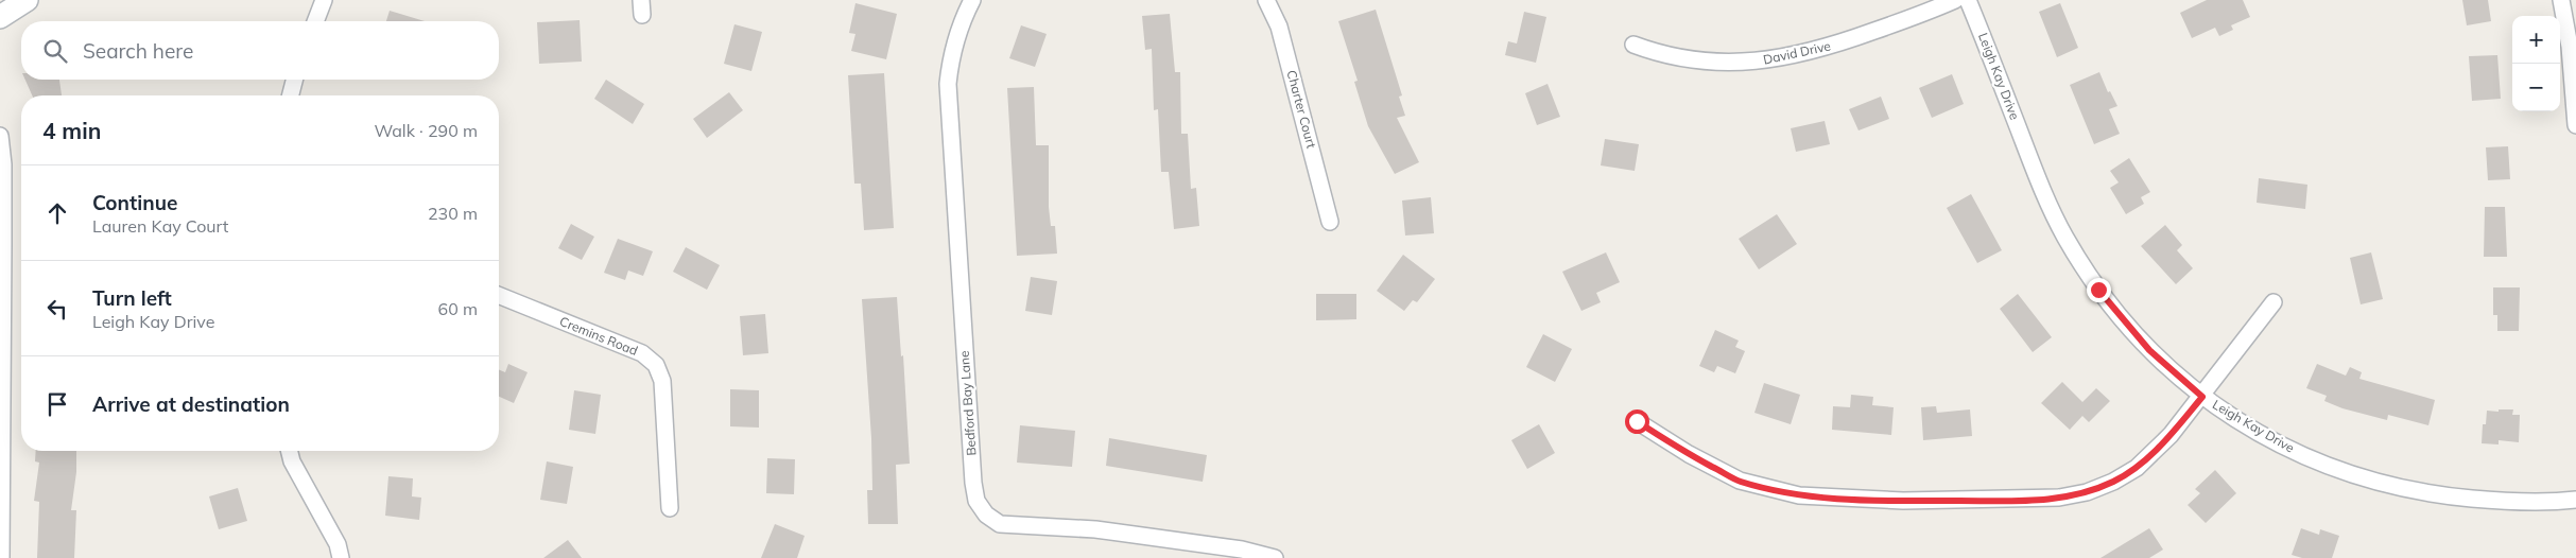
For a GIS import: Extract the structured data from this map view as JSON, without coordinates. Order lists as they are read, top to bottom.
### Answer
{
  "streets": {
    "street": [
      "David Drive",
      "Leigh Kay Drive",
      "Charter Court",
      "Cremins Road",
      "Bedford Bay Lane"
    ]
  },
  "page": {
    "map_buttons": ["+", "−"],
    "search": "Search here",
    "heading": ["4 min", "Walk · 290 m"],
    "list": [
      ["Continue", "Lauren Kay Court", "230 m"],
      ["Turn left", "Leigh Kay Drive", "60 m"],
      "Arrive at destination"
    ]
  }
}
